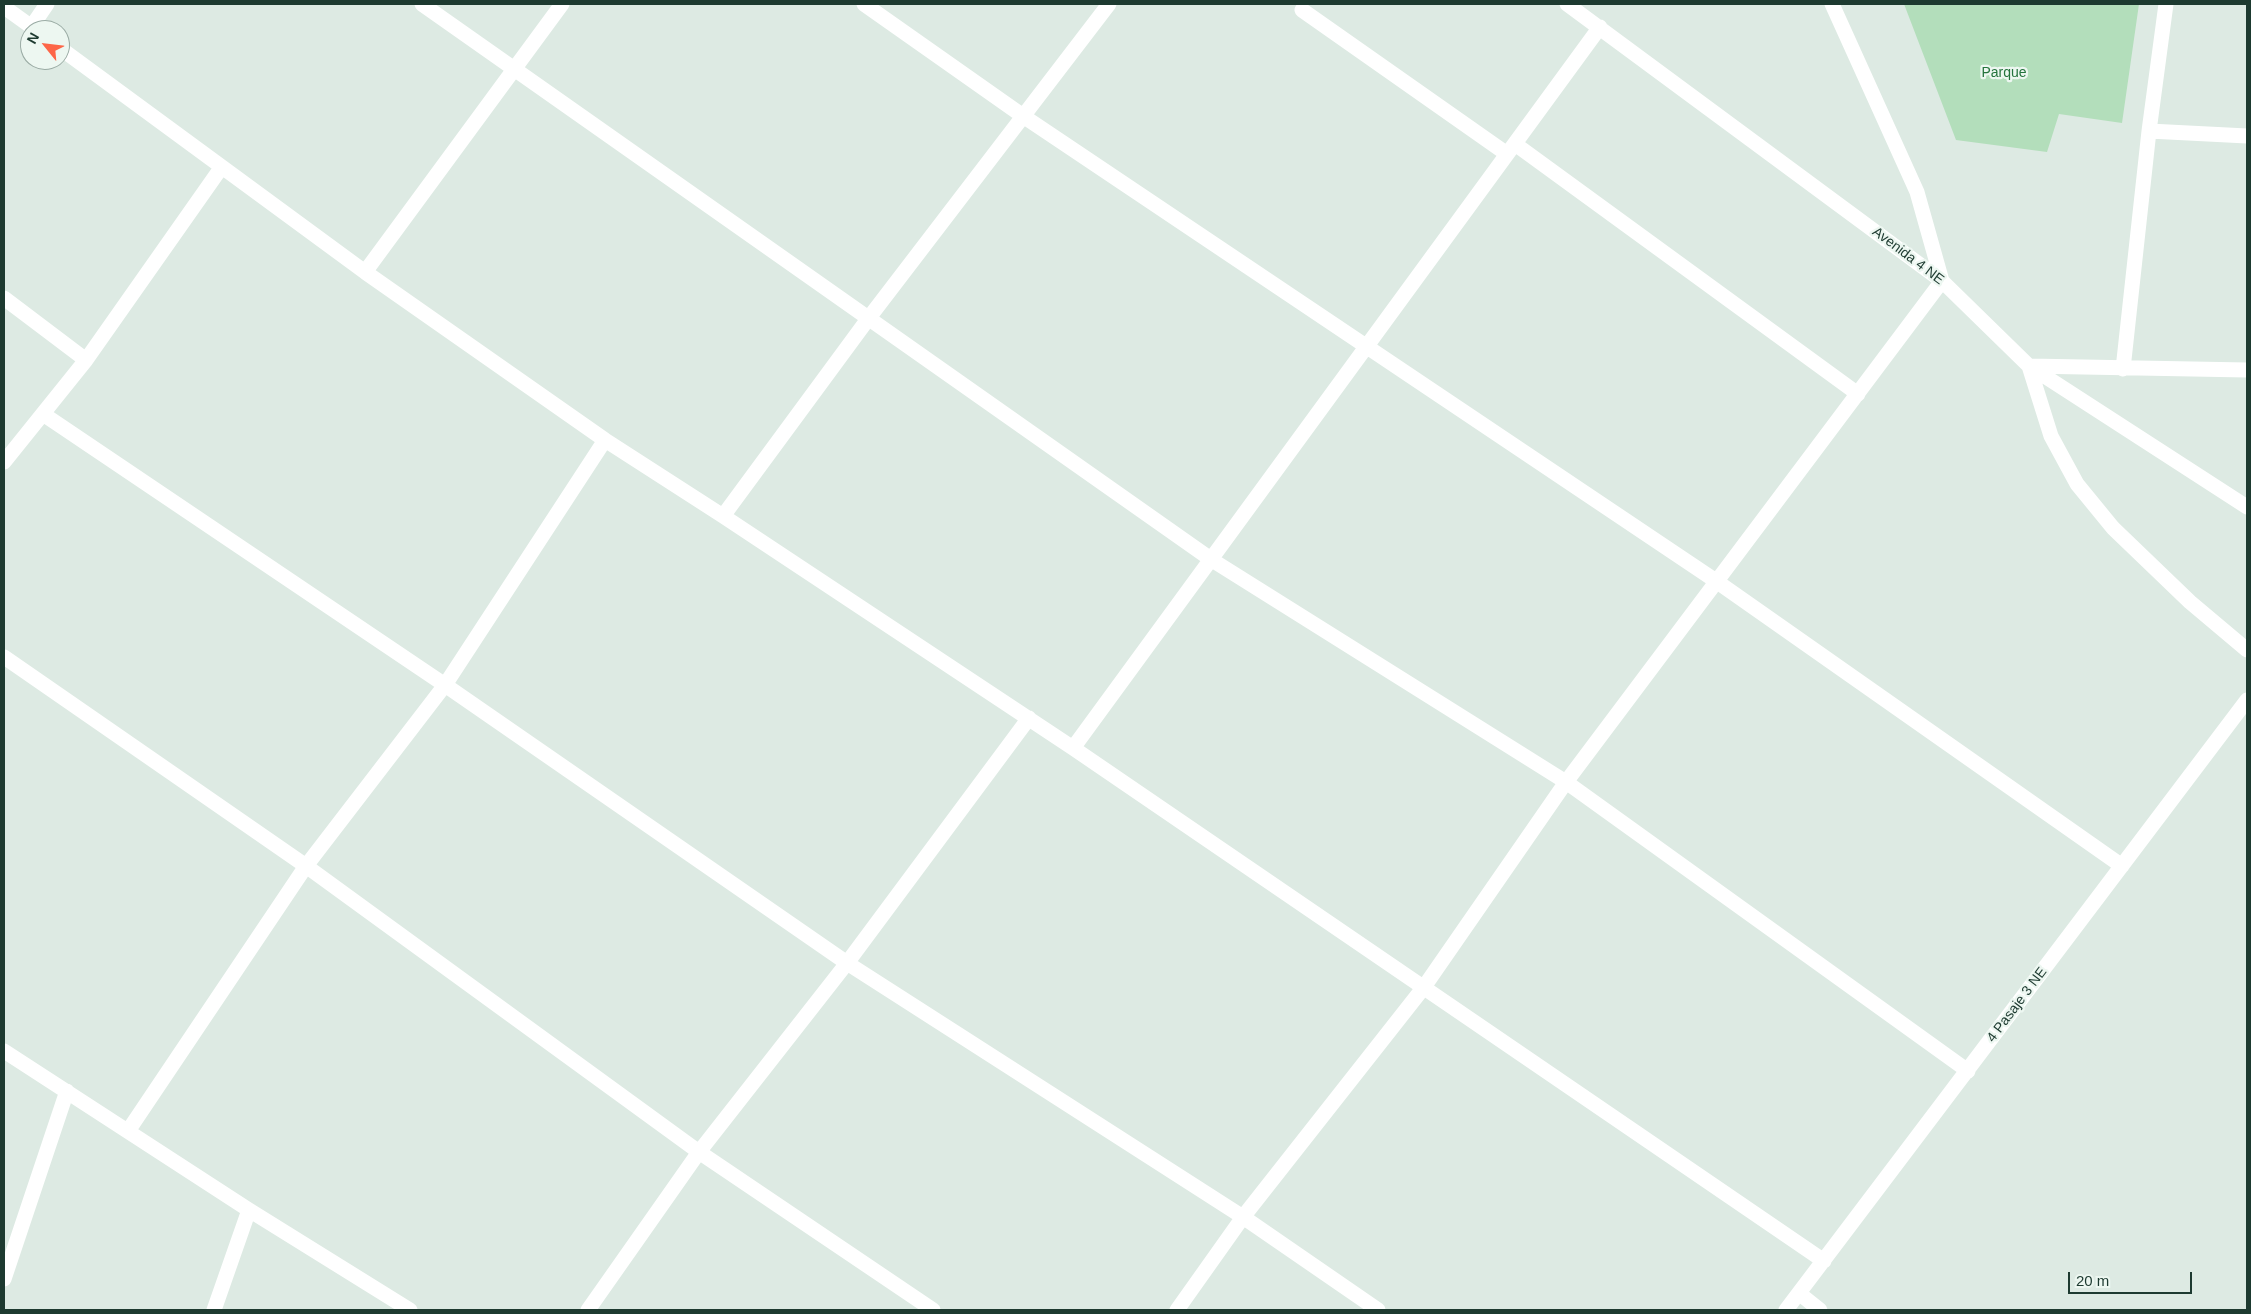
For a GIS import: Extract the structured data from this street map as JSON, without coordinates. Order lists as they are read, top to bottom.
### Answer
{
  "streets": {
    "street": ["Avenida 4 NE", "4 Pasaje 3 NE"]
  },
  "parks": ["Parque"],
  "scale_bar": "20 m",
  "north": "top left"
}
